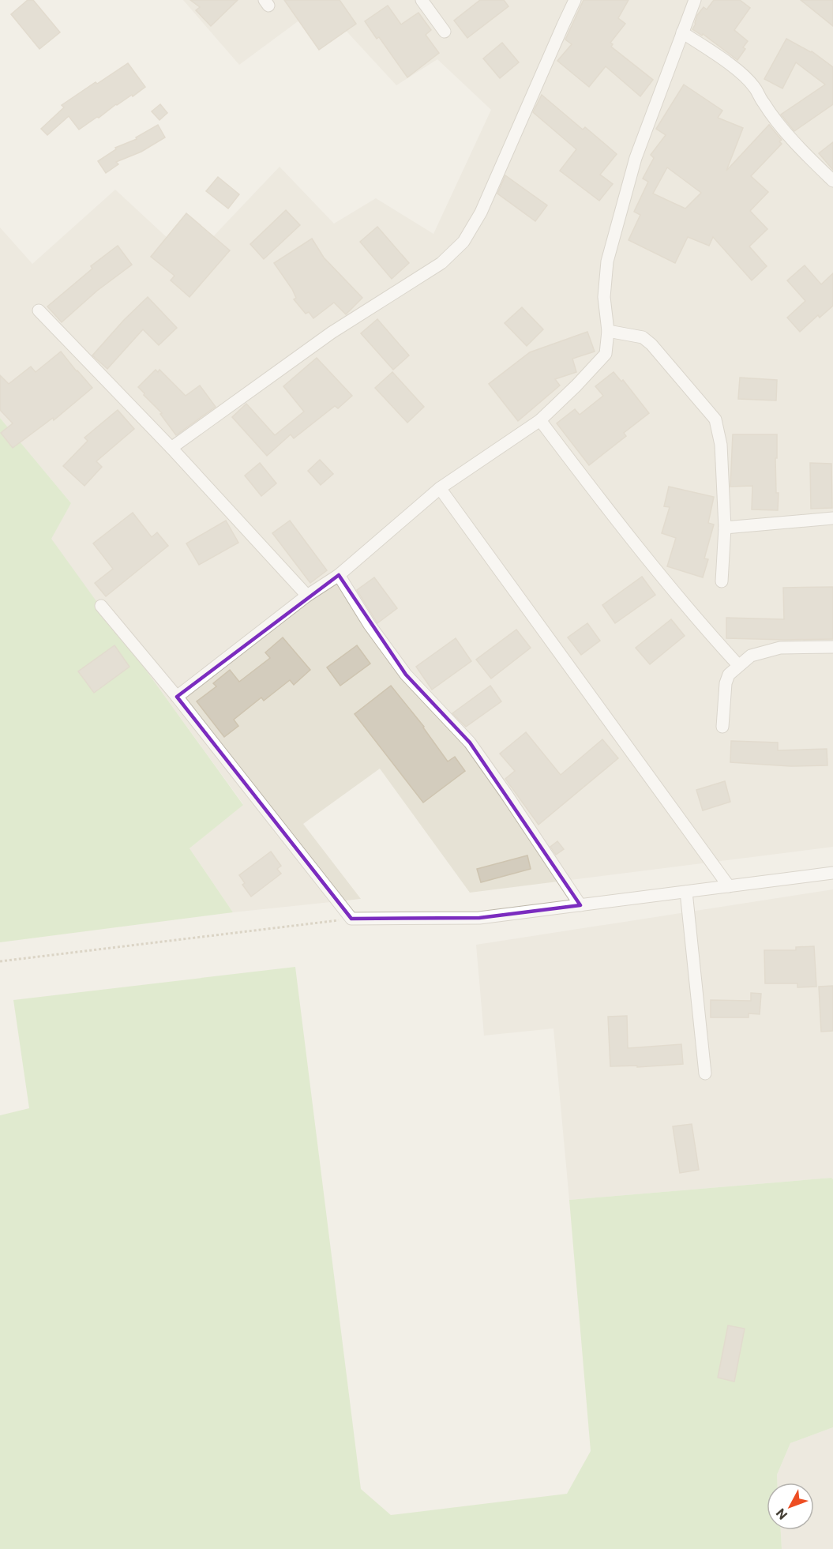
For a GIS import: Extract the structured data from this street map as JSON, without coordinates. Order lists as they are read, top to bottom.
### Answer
{
  "north": "bottom left"
}
